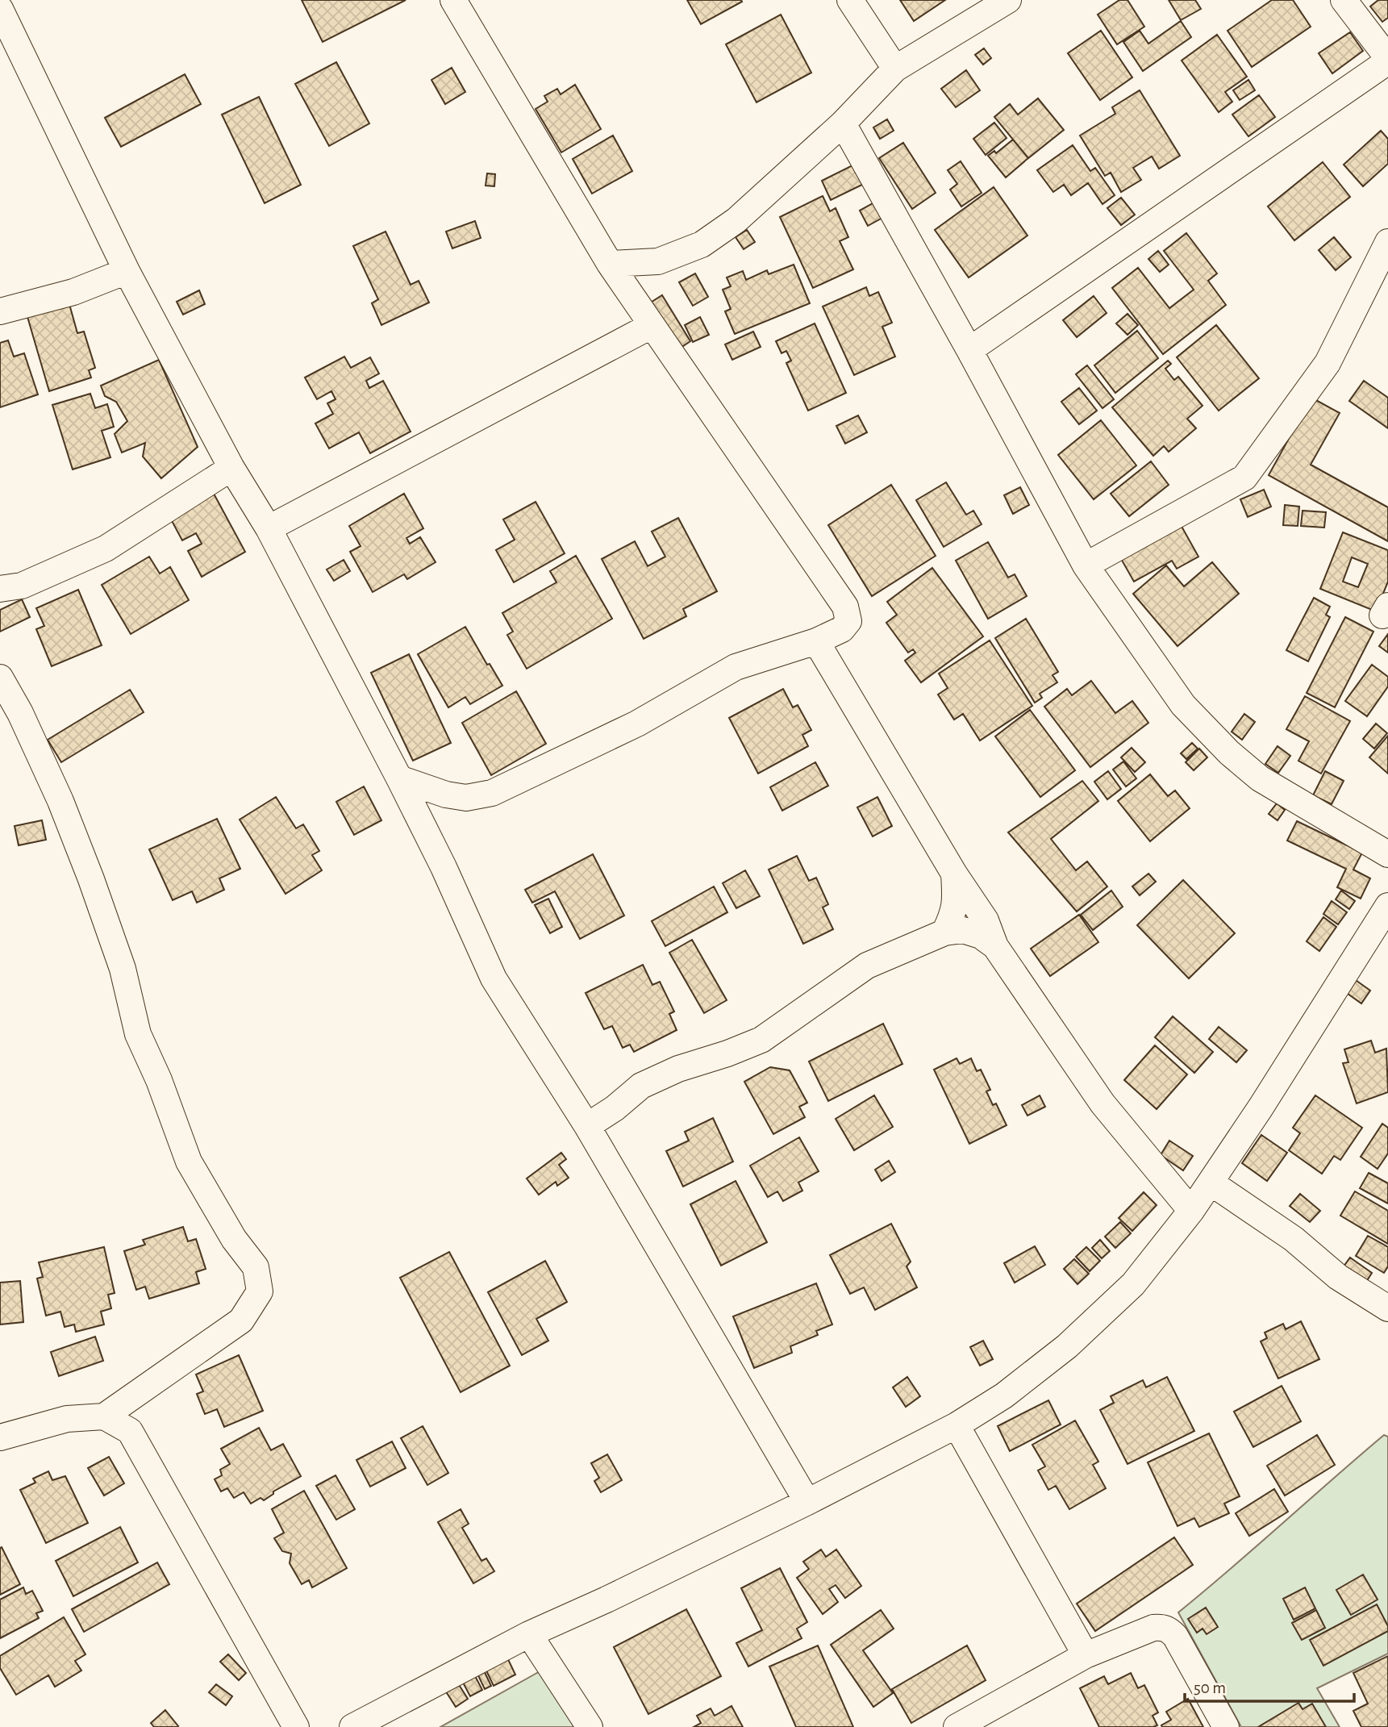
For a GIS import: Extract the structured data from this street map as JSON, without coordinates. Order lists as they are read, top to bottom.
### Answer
{
  "scale_bar": "50 m"
}
